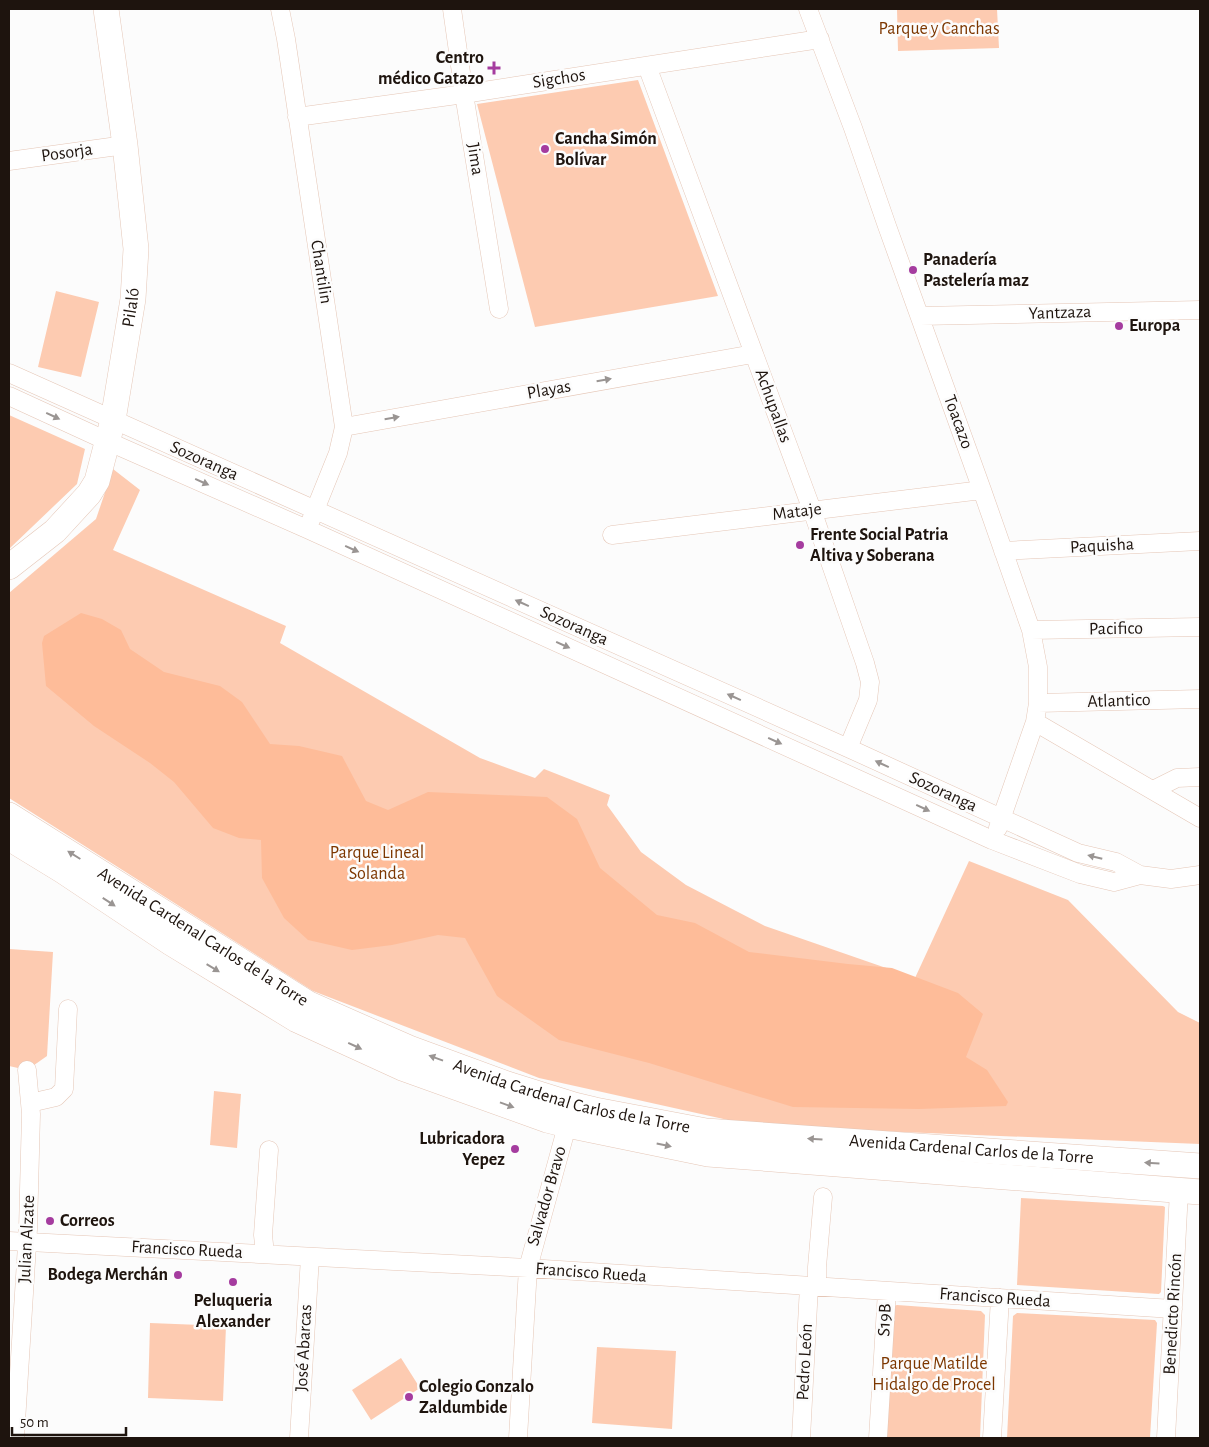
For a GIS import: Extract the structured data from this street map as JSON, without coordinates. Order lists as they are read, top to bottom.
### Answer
{
  "streets": {
    "street": [
      "Sigchos",
      "Posorja",
      "Jima",
      "Chantilin",
      "Pilaló",
      "Yantzaza",
      "Playas",
      "Achupallas",
      "Toacazo",
      "Sozoranga",
      "Mataje",
      "Paquisha",
      "Pacifico",
      "Atlantico",
      "Avenida Cardenal Carlos de la Torre",
      "Salvador Bravo",
      "Julian Alzate",
      "Francisco Rueda",
      "Benedicto Rincón",
      "S19B",
      "José Abarcas",
      "Pedro León"
    ]
  },
  "crossings": [
    ["Sigchos", "Jima"],
    ["Sigchos", "Chantilin"],
    ["Sigchos", "Achupallas"],
    ["Sigchos", "Toacazo"],
    ["Posorja", "Pilaló"],
    ["Chantilin", "Playas"],
    ["Chantilin", "Sozoranga"],
    ["Pilaló", "Sozoranga"],
    ["Yantzaza", "Toacazo"],
    ["Playas", "Achupallas"],
    ["Achupallas", "Sozoranga"],
    ["Achupallas", "Mataje"],
    ["Toacazo", "Sozoranga"],
    ["Toacazo", "Mataje"],
    ["Toacazo", "Paquisha"],
    ["Toacazo", "Pacifico"],
    ["Toacazo", "Atlantico"],
    ["Avenida Cardenal Carlos de la Torre", "Salvador Bravo"],
    ["Avenida Cardenal Carlos de la Torre", "Benedicto Rincón"],
    ["Salvador Bravo", "Francisco Rueda"],
    ["Julian Alzate", "Francisco Rueda"],
    ["Francisco Rueda", "Benedicto Rincón"],
    ["Francisco Rueda", "S19B"],
    ["Francisco Rueda", "José Abarcas"],
    ["Francisco Rueda", "Pedro León"]
  ],
  "one_way": ["Playas"],
  "parks": ["Parque y Canchas", "Parque Lineal Solanda", "Parque Matilde Hidalgo de Procel"],
  "places": {
    "health": ["Centro médico Gatazo"],
    "other": [
      "Cancha Simón Bolívar",
      "Panadería Pastelería maz",
      "Europa",
      "Frente Social Patria Altiva y Soberana",
      "Lubricadora Yepez",
      "Correos",
      "Bodega Merchán",
      "Peluqueria Alexander",
      "Colegio Gonzalo Zaldumbide"
    ]
  },
  "scale_bar": "50 m"
}
